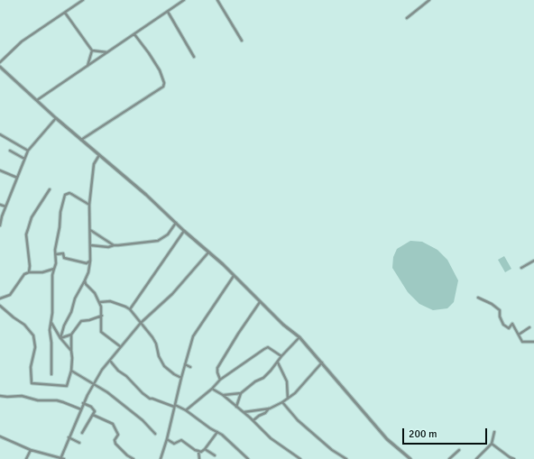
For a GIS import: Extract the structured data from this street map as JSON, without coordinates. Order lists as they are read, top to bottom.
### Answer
{
  "scale_bar": "200 m"
}
